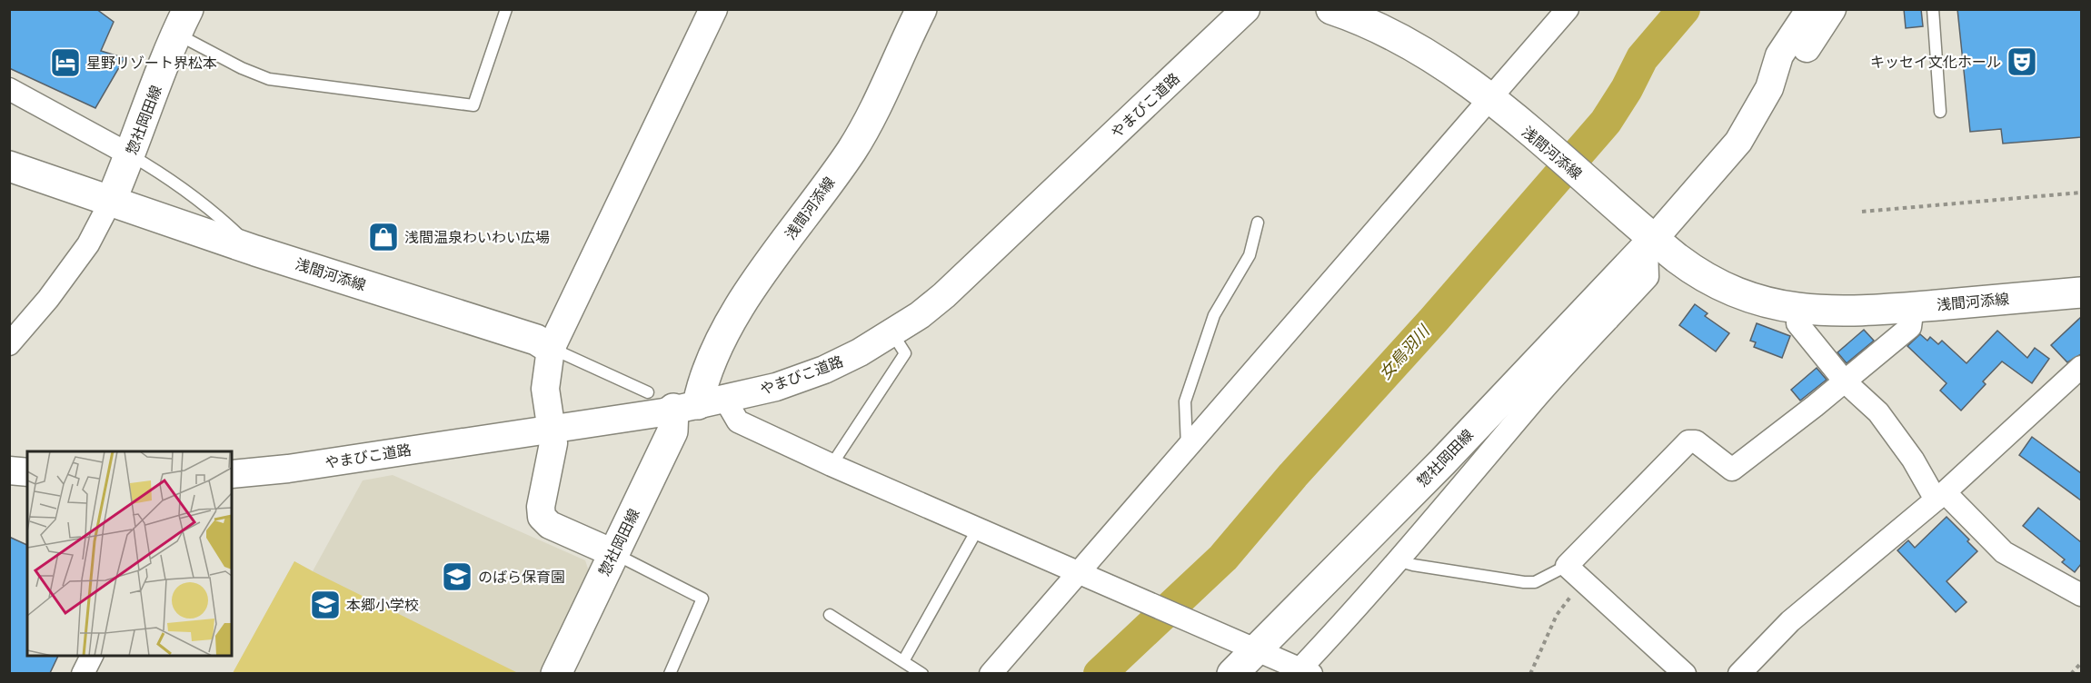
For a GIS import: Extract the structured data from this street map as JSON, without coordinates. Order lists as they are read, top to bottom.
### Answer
{
  "streets": {
    "main road": ["惣社岡田線", "浅間河添線"],
    "street": ["やまびこ道路"]
  },
  "crossings": [
    ["やまびこ道路", "惣社岡田線"],
    ["やまびこ道路", "浅間河添線"],
    ["惣社岡田線", "浅間河添線"]
  ],
  "water": ["女鳥羽川"],
  "places": {
    "theatre": ["キッセイ文化ホール"],
    "hotel": ["星野リゾート界松本"],
    "shop": ["浅間温泉わいわい広場"],
    "school or university": ["のばら保育園", "本郷小学校"]
  }
}
